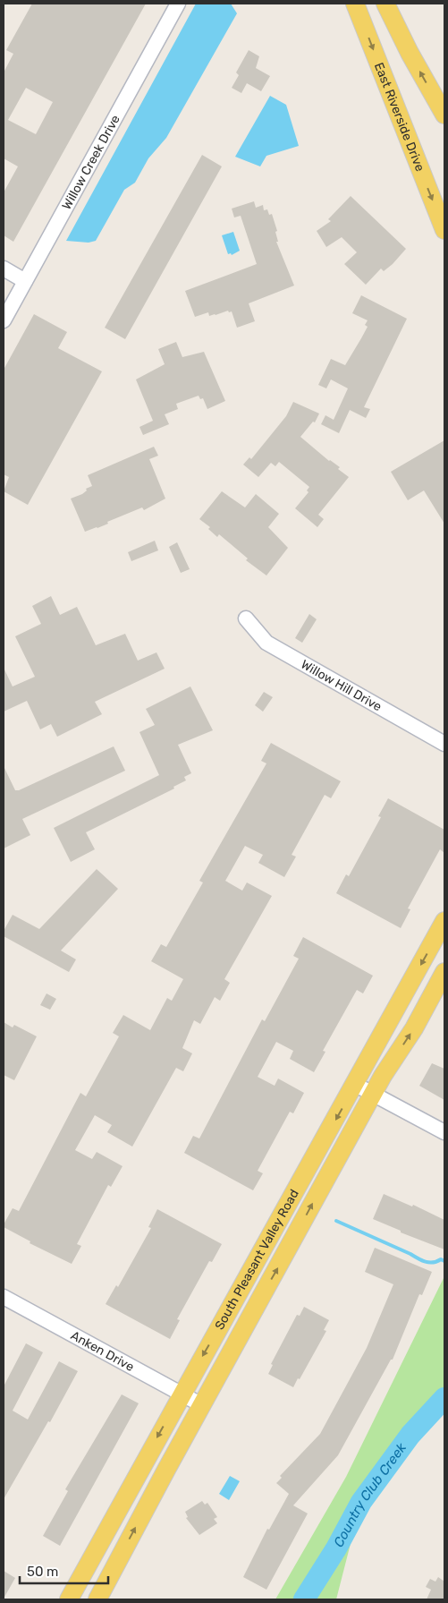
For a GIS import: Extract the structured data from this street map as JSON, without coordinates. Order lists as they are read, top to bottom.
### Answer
{
  "streets": {
    "main road": ["East Riverside Drive", "South Pleasant Valley Road"],
    "street": ["Willow Creek Drive", "Willow Hill Drive", "Anken Drive"]
  },
  "crossings": [
    ["South Pleasant Valley Road", "Anken Drive"]
  ],
  "water": ["Country Club Creek"],
  "scale_bar": "50 m"
}
